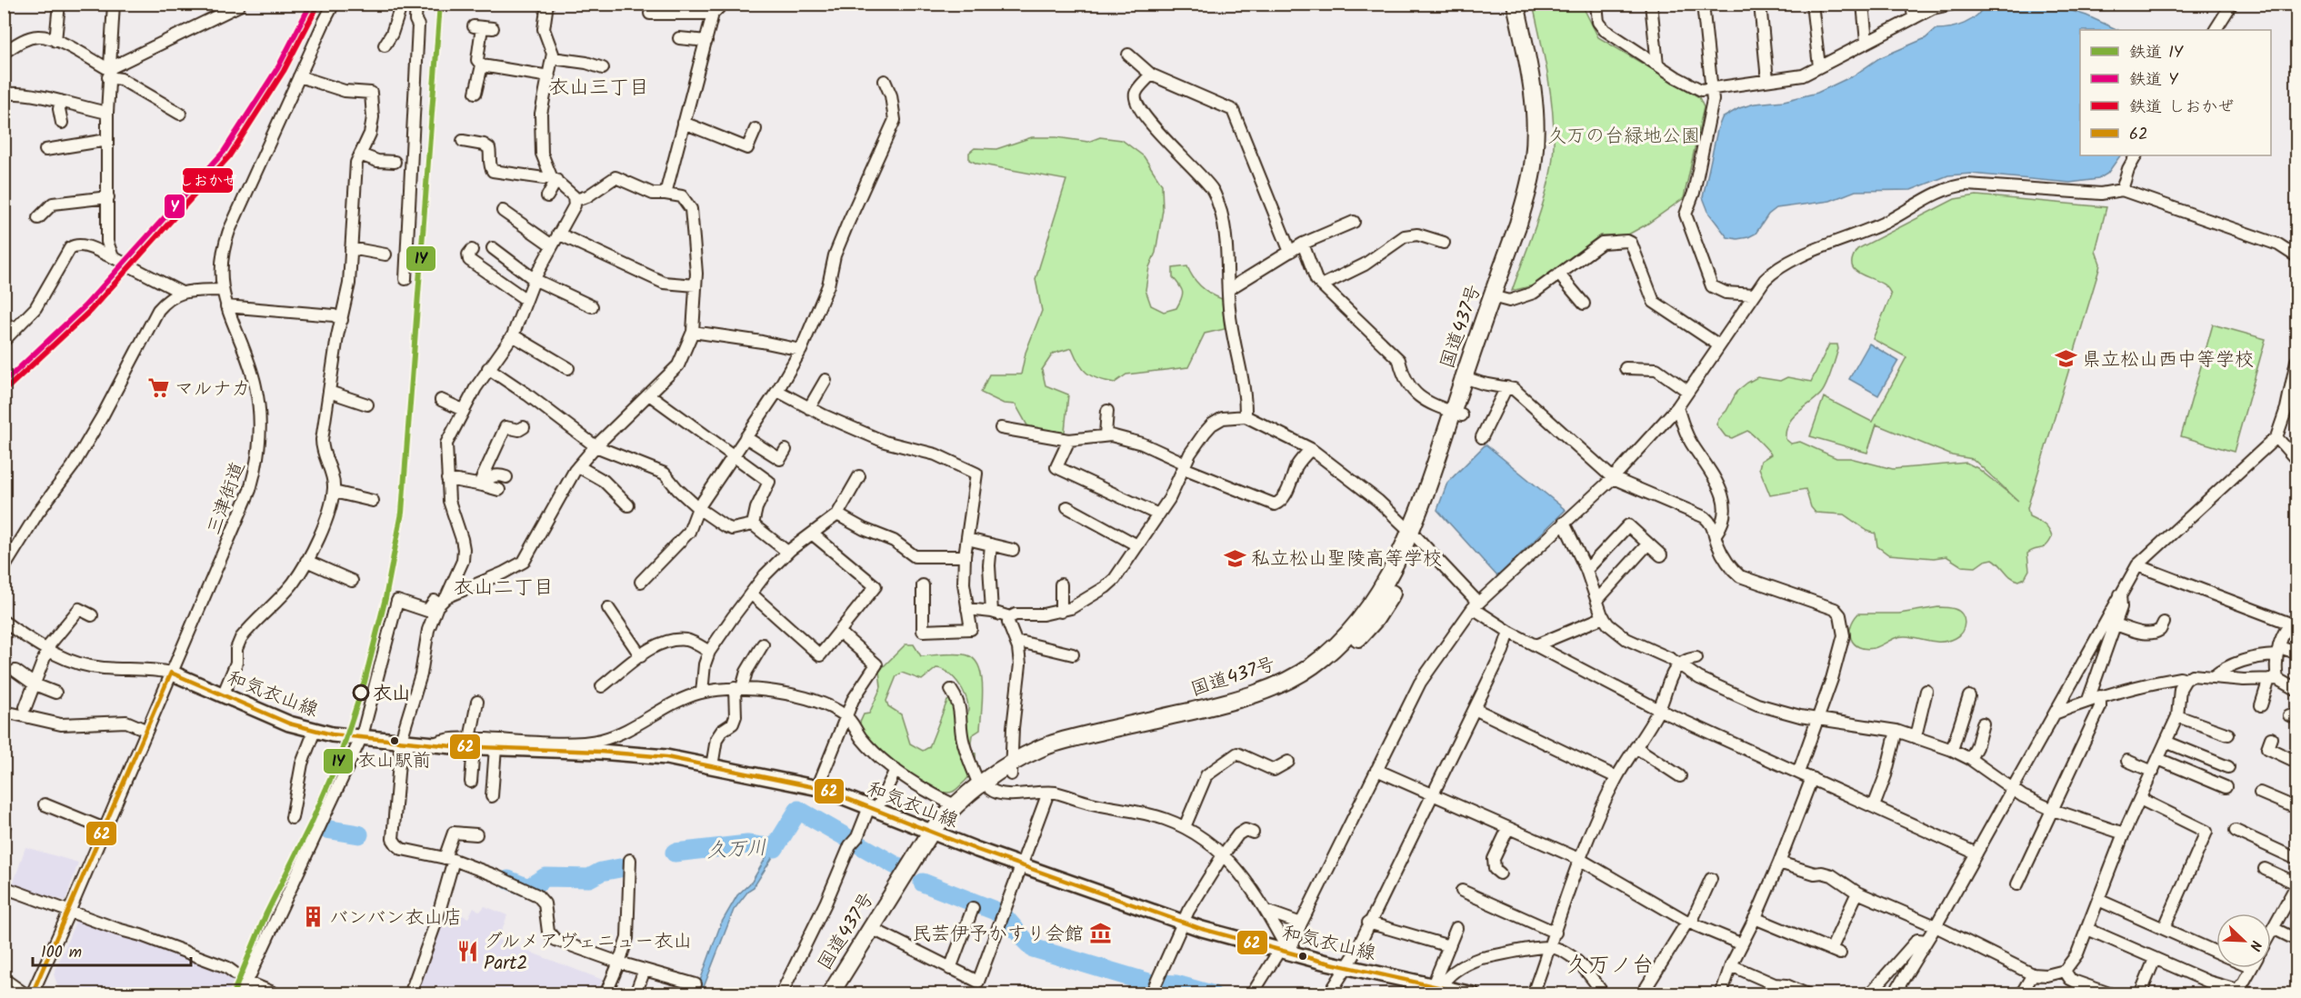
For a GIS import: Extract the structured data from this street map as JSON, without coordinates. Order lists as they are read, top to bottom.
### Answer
{
  "streets": {
    "highway": ["国道437号"],
    "main road": ["和気衣山線"],
    "street": ["三津街道"]
  },
  "crossings": [
    ["国道437号", "和気衣山線"],
    ["三津街道", "和気衣山線"]
  ],
  "districts": ["衣山三丁目", "衣山二丁目", "久万ノ台"],
  "water": ["久万川"],
  "parks": ["久万の台緑地公園"],
  "places": {
    "school or university": ["県立松山西中等学校", "私立松山聖陵高等学校"],
    "supermarket": ["マルナカ"],
    "other": ["衣山", "衣山駅前"],
    "building": ["バンバン衣山店"],
    "museum": ["民芸伊予かすり会館"],
    "restaurant": ["グルメアヴェニュー衣山 Part2"]
  },
  "lines": [
    "rail line IY",
    "rail line Y",
    "rail line しおかぜ",
    "transit line 62"
  ],
  "legend": [
    "鉄道 IY",
    "鉄道 Y",
    "鉄道 しおかぜ",
    "62"
  ],
  "scale_bar": "100 m",
  "north": "bottom right"
}
